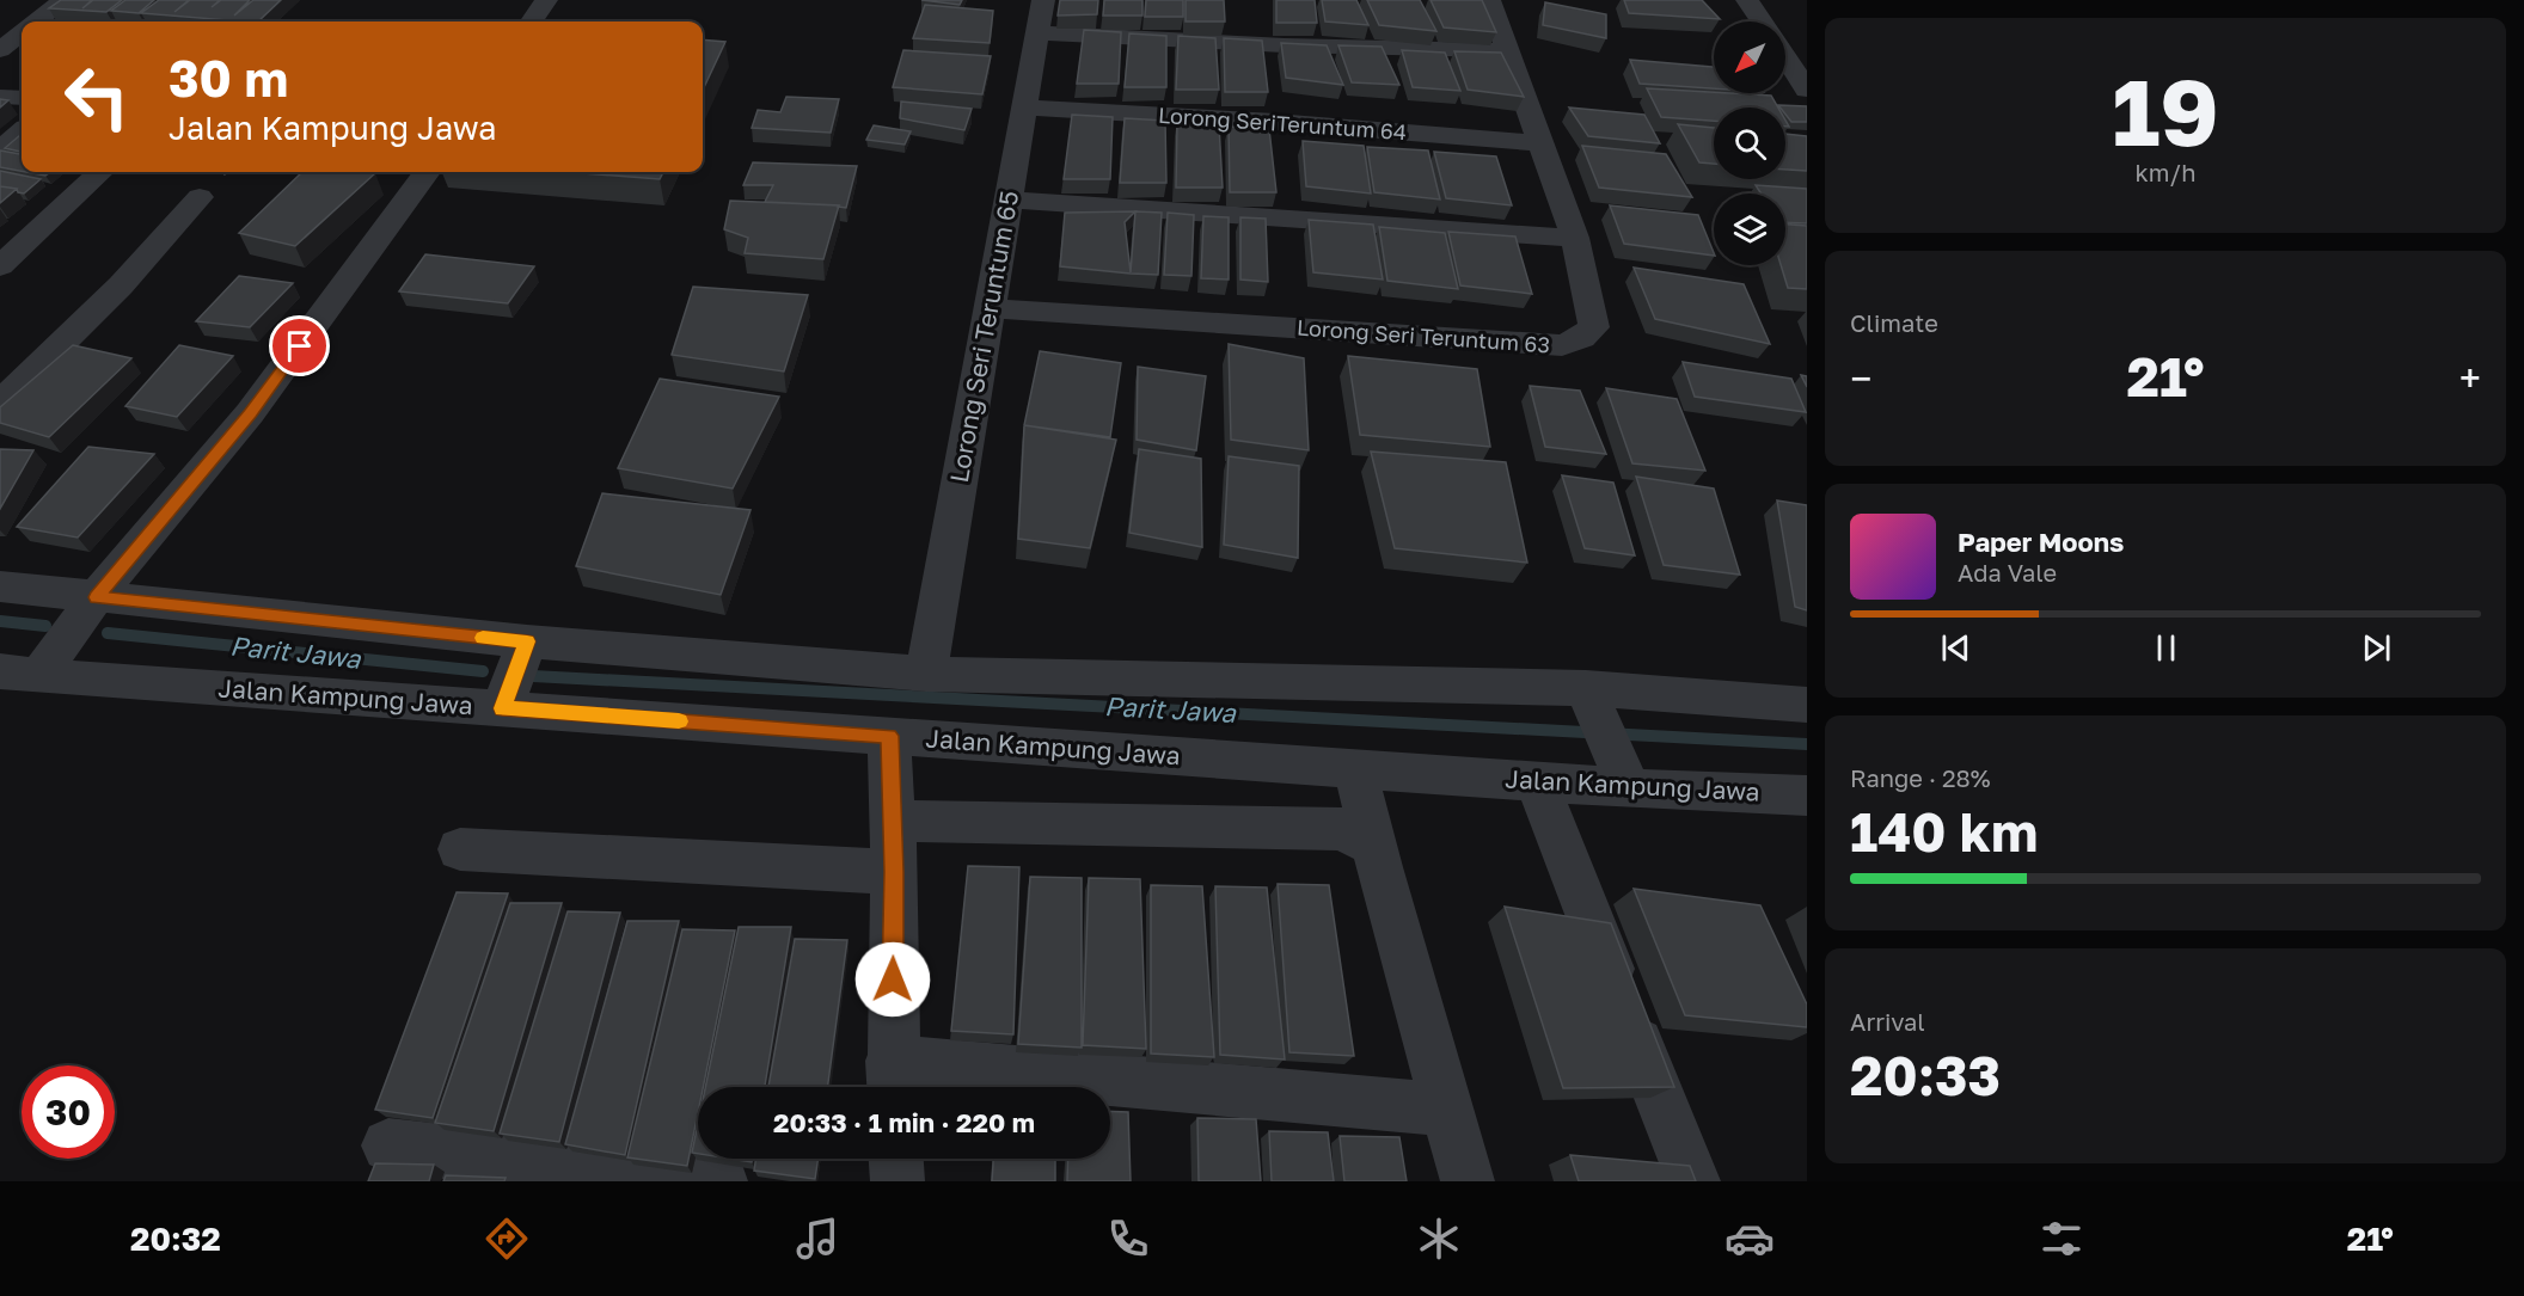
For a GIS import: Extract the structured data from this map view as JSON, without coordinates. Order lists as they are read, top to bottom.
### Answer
{
  "streets": {
    "street": [
      "Lorong SeriTeruntum 64",
      "Lorong Seri Teruntum 65",
      "Lorong Seri Teruntum 63",
      "Jalan Kampung Jawa"
    ]
  },
  "crossings": [
    ["Lorong SeriTeruntum 64", "Lorong Seri Teruntum 65"],
    ["Lorong SeriTeruntum 64", "Lorong Seri Teruntum 63"],
    ["Lorong Seri Teruntum 65", "Lorong Seri Teruntum 63"]
  ],
  "water": ["Parit Jawa"],
  "north": "bottom left",
  "page": {
    "tile": [
      ["19", "km/h"],
      "Climate",
      ["Range · 28%", "140 km"],
      ["Arrival", "20:33"]
    ],
    "turn": ["30 m", "Jalan Kampung Jawa"],
    "heat": ["−", "21°", "+"],
    "song": ["Paper Moons", "Ada Vale"],
    "limit": "30",
    "trip": "20:33 · 1 min · 220 m",
    "tabs": ["20:32", "21°"]
  }
}
